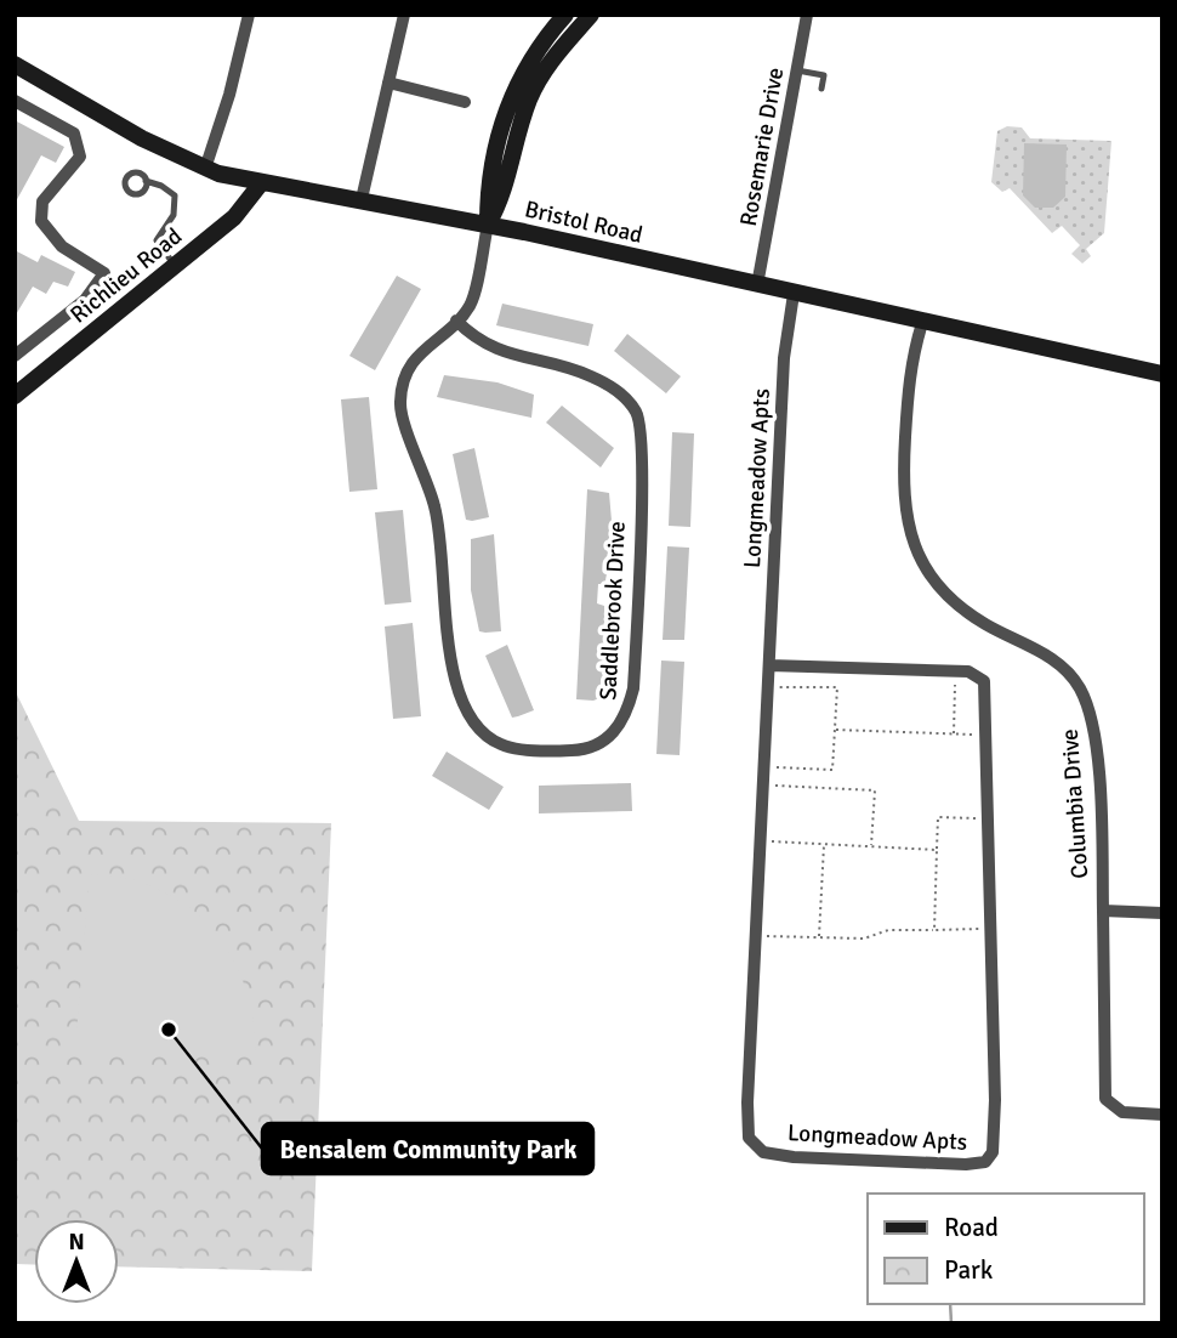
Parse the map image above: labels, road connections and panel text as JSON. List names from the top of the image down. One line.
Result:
{"streets":{"main road":["Bristol Road","Richlieu Road"],"street":["Rosemarie Drive","Longmeadow Apts","Saddlebrook Drive","Columbia Drive"]},"crossings":[["Rosemarie Drive","Bristol Road"],["Bristol Road","Richlieu Road"],["Bristol Road","Longmeadow Apts"],["Bristol Road","Saddlebrook Drive"],["Bristol Road","Columbia Drive"]],"places":["Bensalem Community Park"],"legend":["Road","Park"],"north":"top"}
